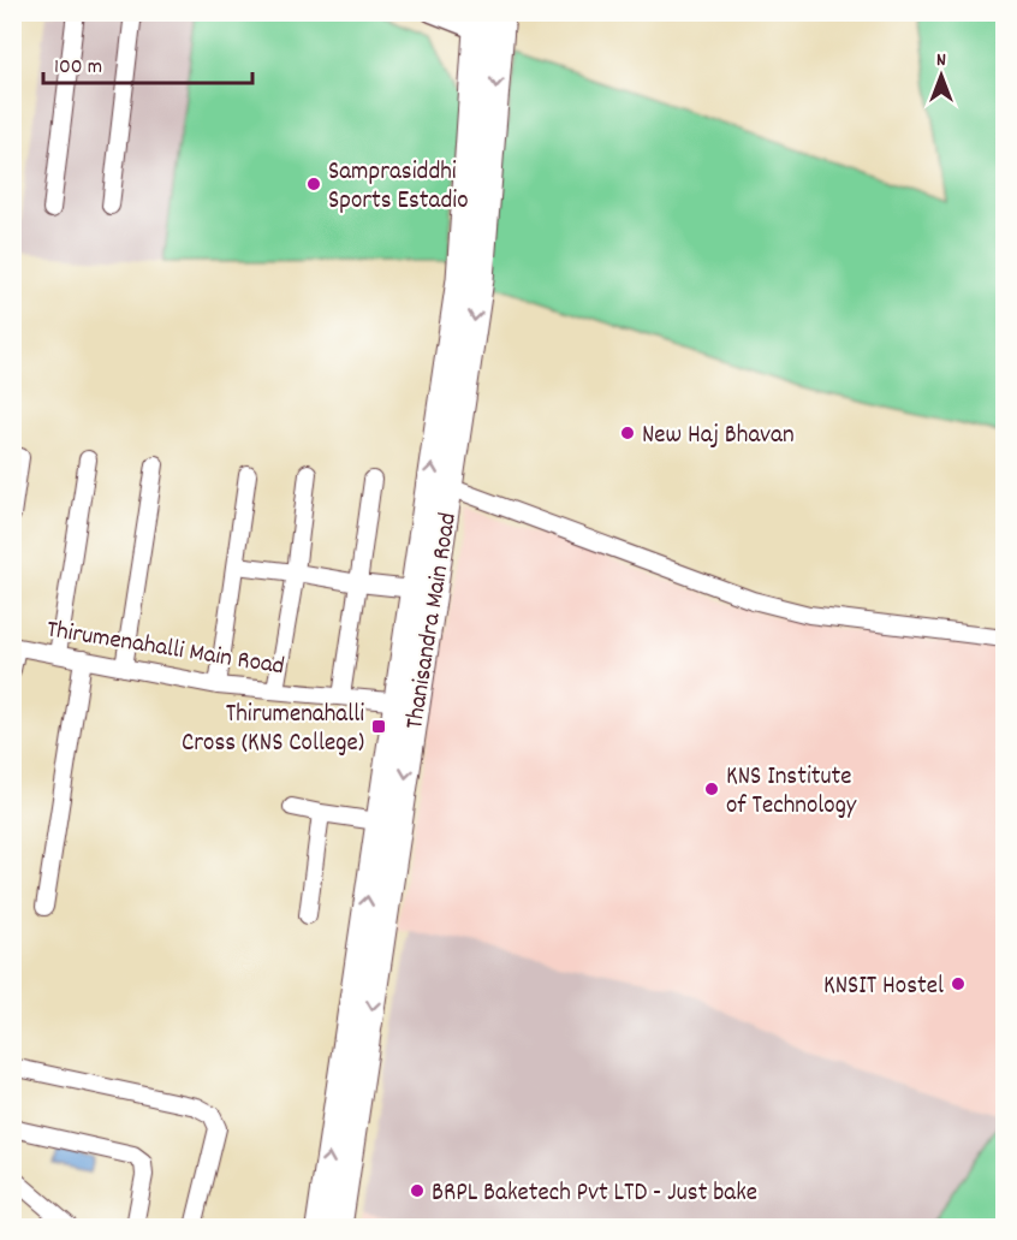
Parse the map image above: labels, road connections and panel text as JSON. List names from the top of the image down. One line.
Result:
{"streets":{"main road":["Thanisandra Main Road"],"street":["Thirumenahalli Main Road"]},"crossings":[["Thanisandra Main Road","Thirumenahalli Main Road"]],"places":{"other":["Samprasiddhi Sports Estadio","New Haj Bhavan","KNS Institute of Technology","KNSIT Hostel","BRPL Baketech Pvt LTD - Just bake"],"transit":["Thirumenahalli Cross (KNS College)"]},"scale_bar":"100 m","north":"top"}
